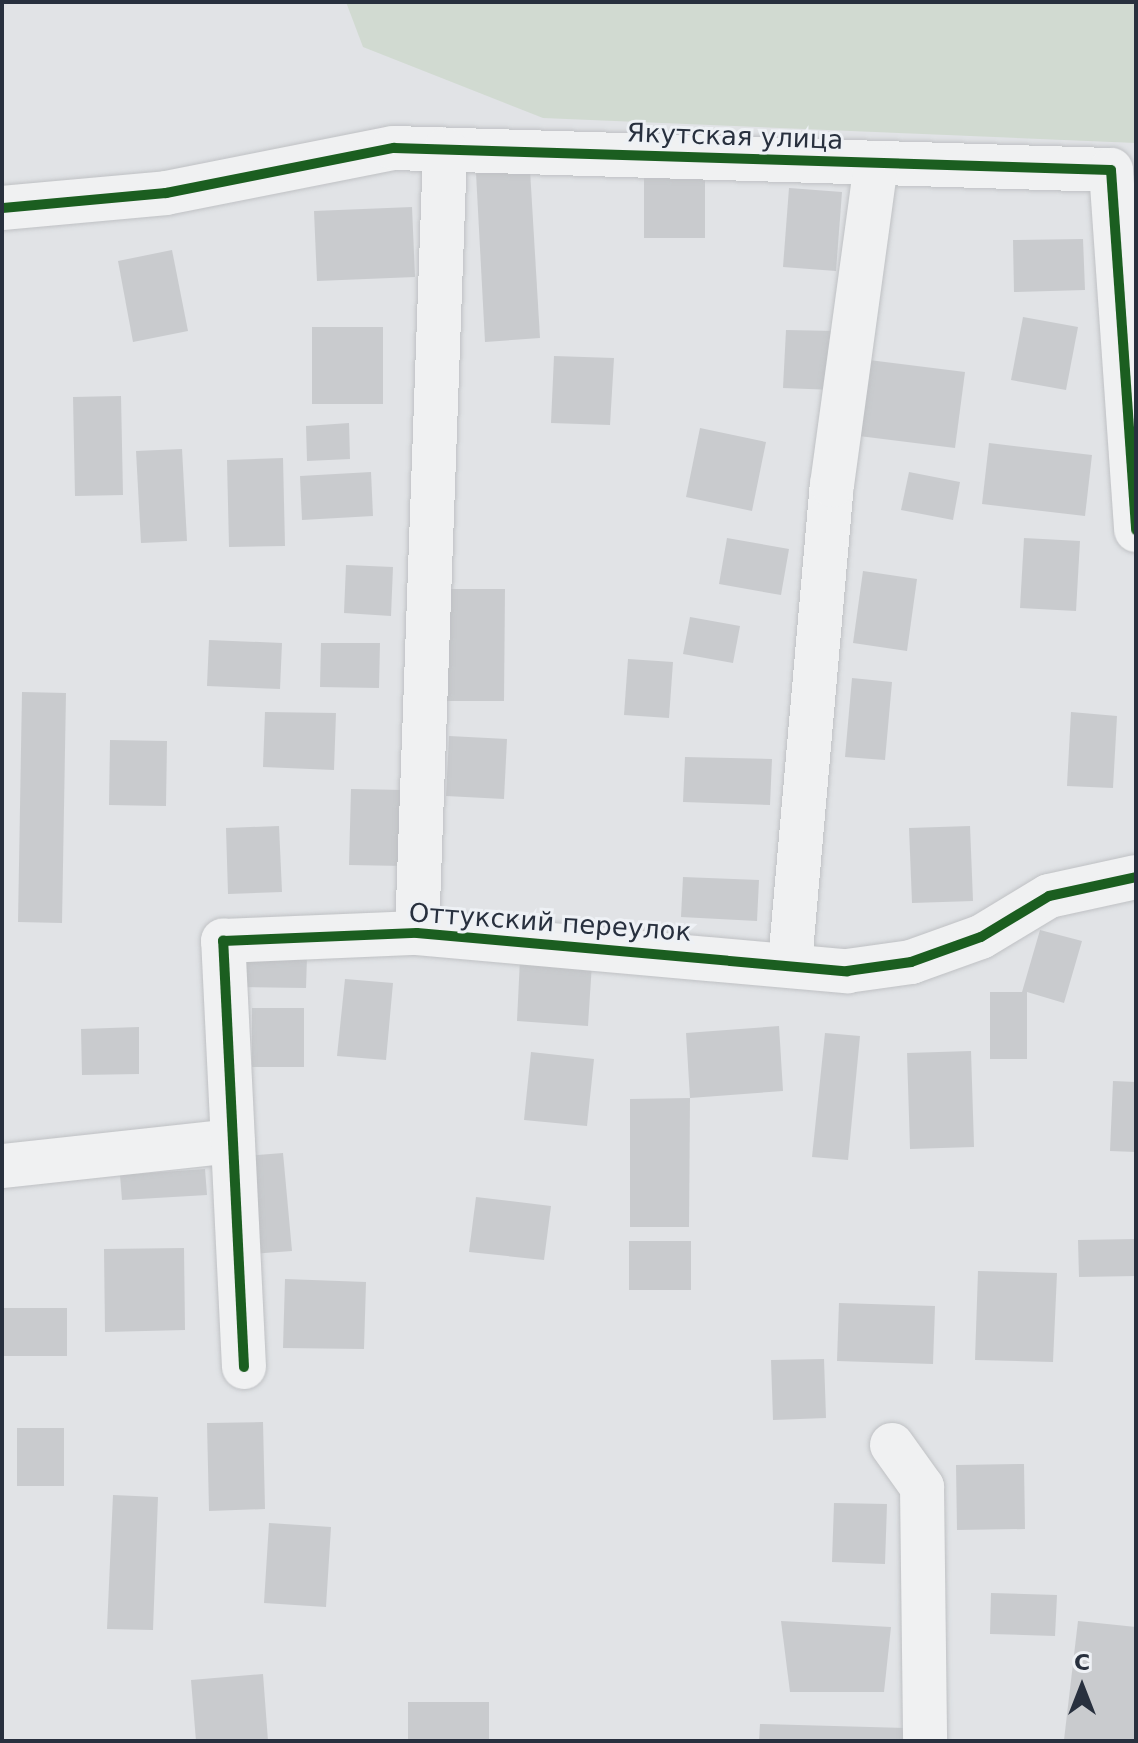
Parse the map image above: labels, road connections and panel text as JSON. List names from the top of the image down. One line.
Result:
{"streets":{"street":["Якутская улица","Оттукский переулок"]},"north":"top"}
